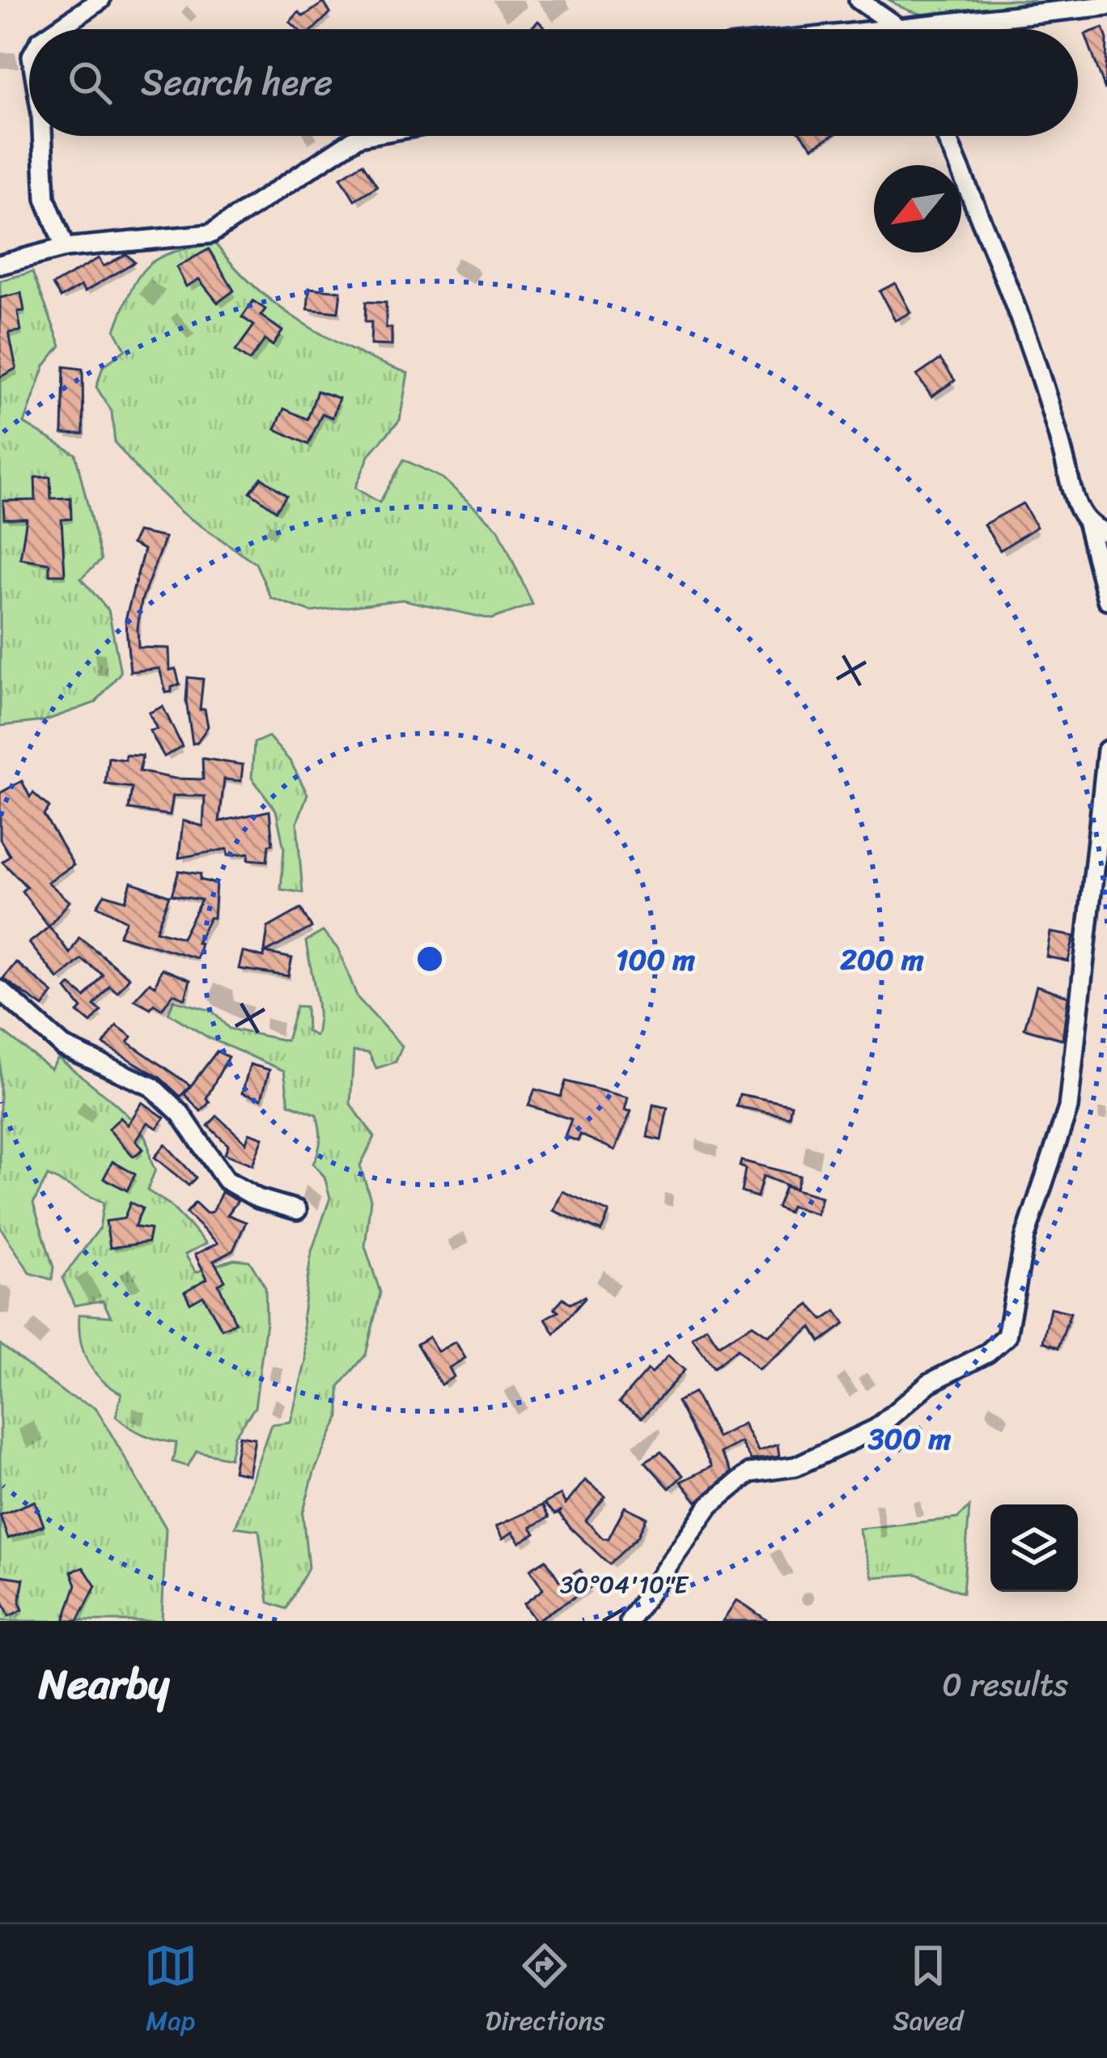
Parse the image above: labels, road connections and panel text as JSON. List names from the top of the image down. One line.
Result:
{"north":"bottom left","page":{"search":"Search here","heading":["Nearby","0 results"],"nav":["Map","Directions","Saved"]},"coordinates":["30°04'10\"E"],"rings":["100 m","200 m","300 m"]}
